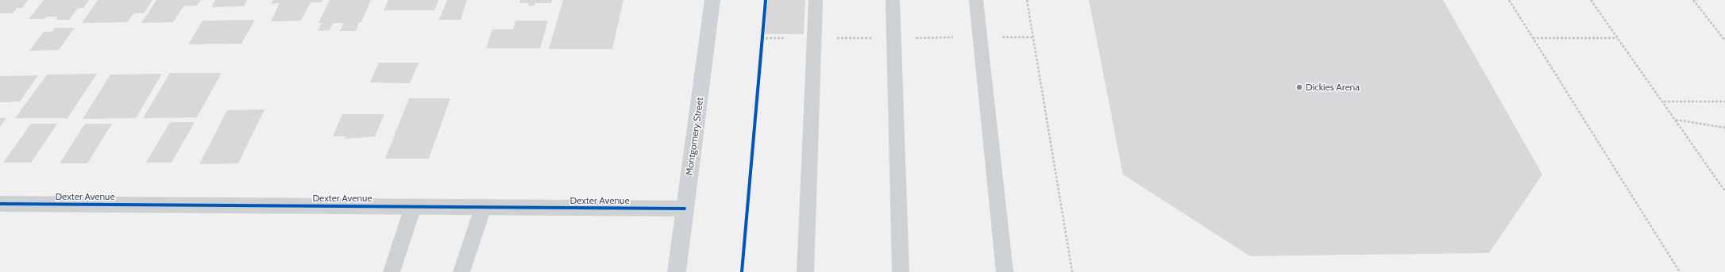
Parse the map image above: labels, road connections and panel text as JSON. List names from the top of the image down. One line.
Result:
{"streets":{"main road":["Montgomery Street"],"street":["Dexter Avenue"]},"crossings":[["Montgomery Street","Dexter Avenue"]],"places":["Dickies Arena"]}
